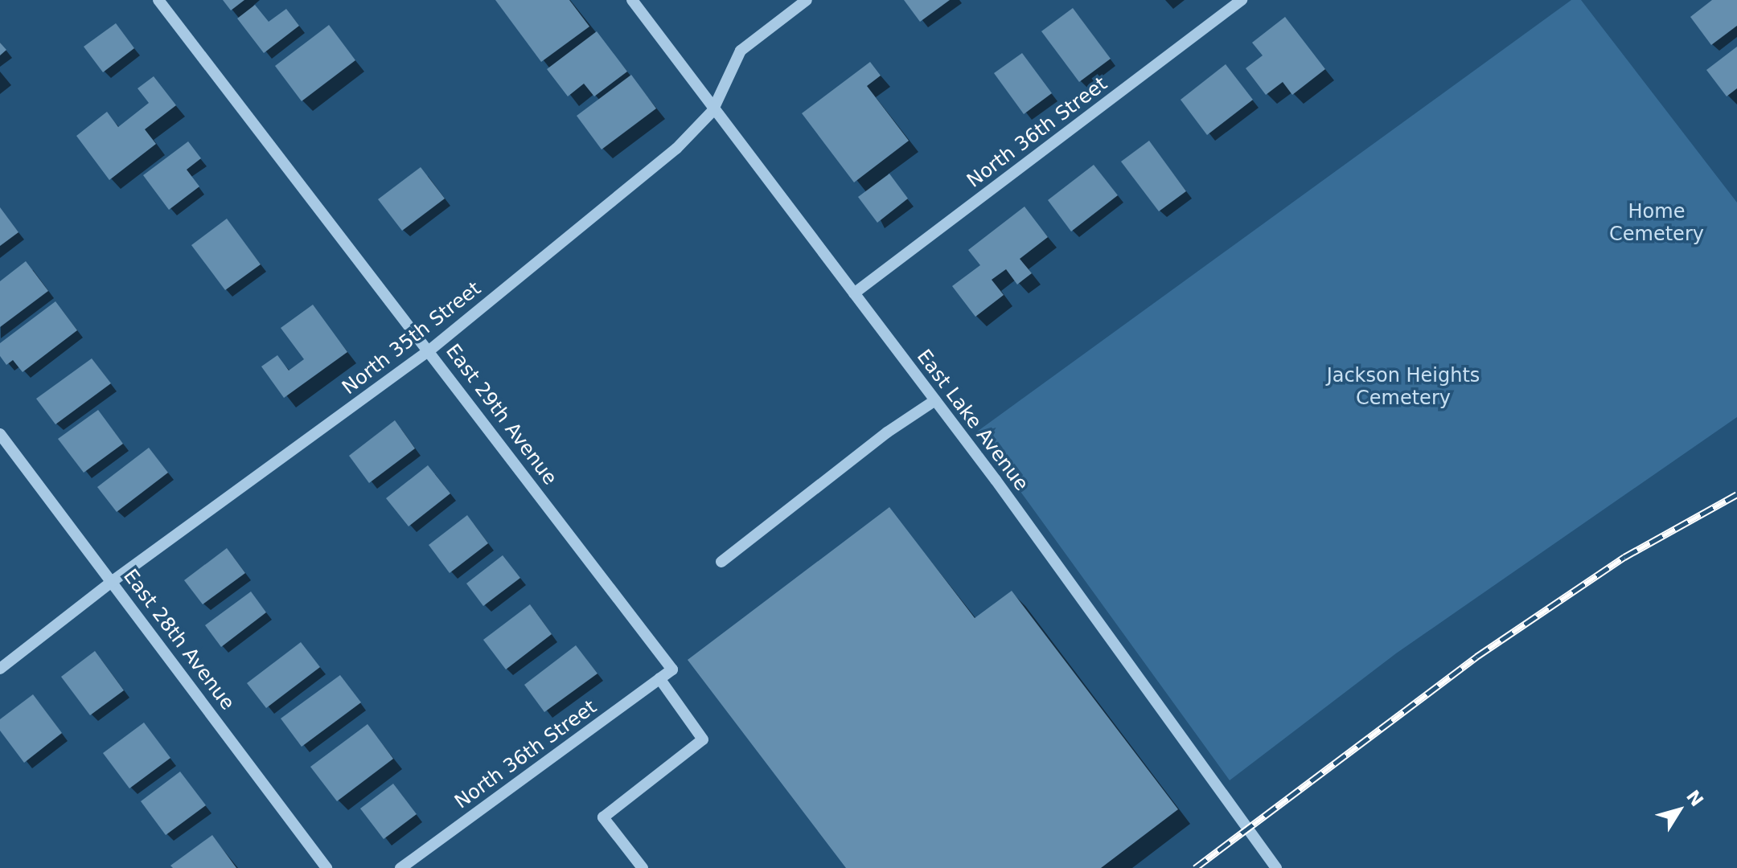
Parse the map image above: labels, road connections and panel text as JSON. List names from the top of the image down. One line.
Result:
{"streets":{"street":["North 36th Street","North 35th Street","East 29th Avenue","East Lake Avenue","East 28th Avenue"]},"crossings":[["North 36th Street","East 29th Avenue"],["North 36th Street","East Lake Avenue"],["North 35th Street","East 29th Avenue"],["North 35th Street","East Lake Avenue"],["North 35th Street","East 28th Avenue"]],"parks":["Home Cemetery","Jackson Heights Cemetery"],"north":"top right"}
